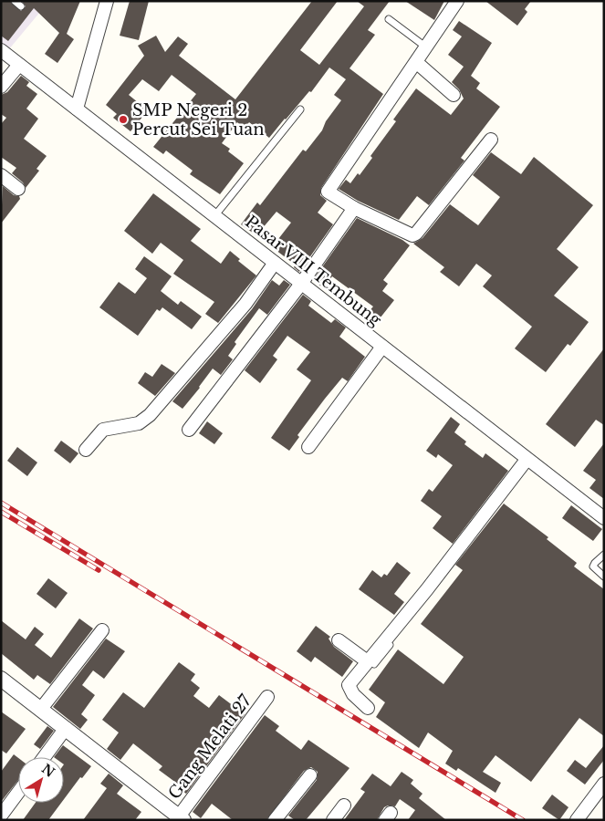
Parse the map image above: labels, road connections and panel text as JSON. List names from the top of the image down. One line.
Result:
{"streets":{"street":["Pasar VIII Tembung","Gang Melati 27"]},"places":["SMP Negeri 2 Percut Sei Tuan"],"north":"top right"}
